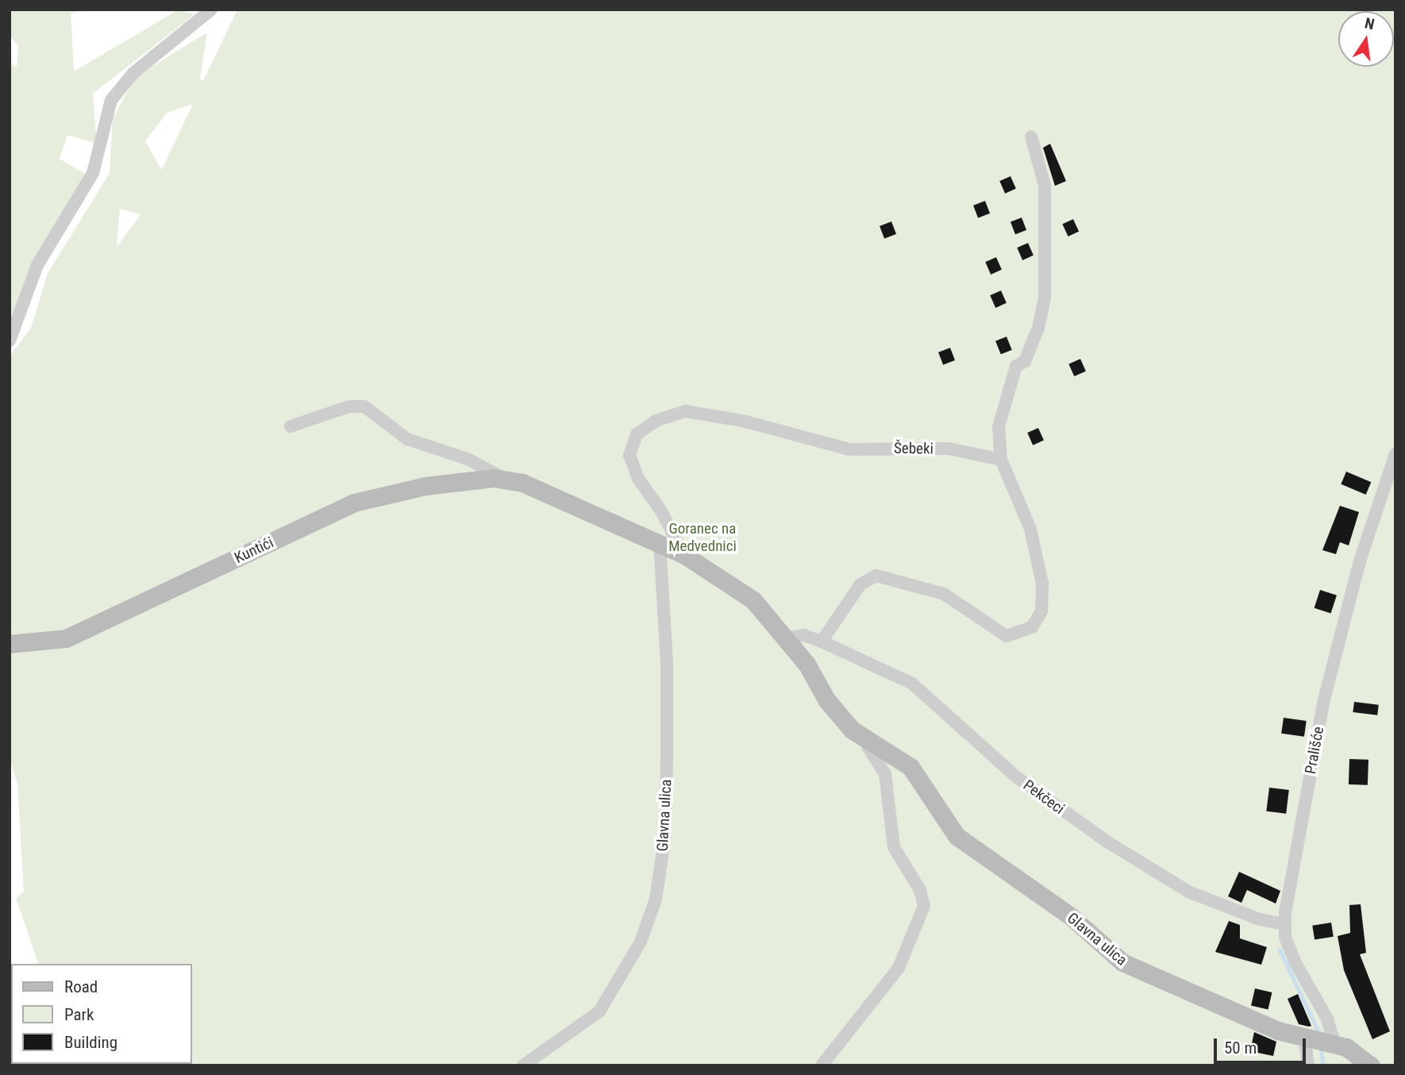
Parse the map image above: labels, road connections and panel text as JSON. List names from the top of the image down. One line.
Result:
{"streets":{"street":["Šebeki","Kuntići","Prališće","Pekčeci","Glavna ulica"]},"crossings":[["Šebeki","Kuntići"],["Šebeki","Glavna ulica"],["Kuntići","Glavna ulica"],["Prališće","Pekčeci"],["Prališće","Glavna ulica"],["Pekčeci","Glavna ulica"]],"parks":["Goranec na Medvednici"],"legend":["Road","Park","Building"],"scale_bar":"50 m","north":"top"}
